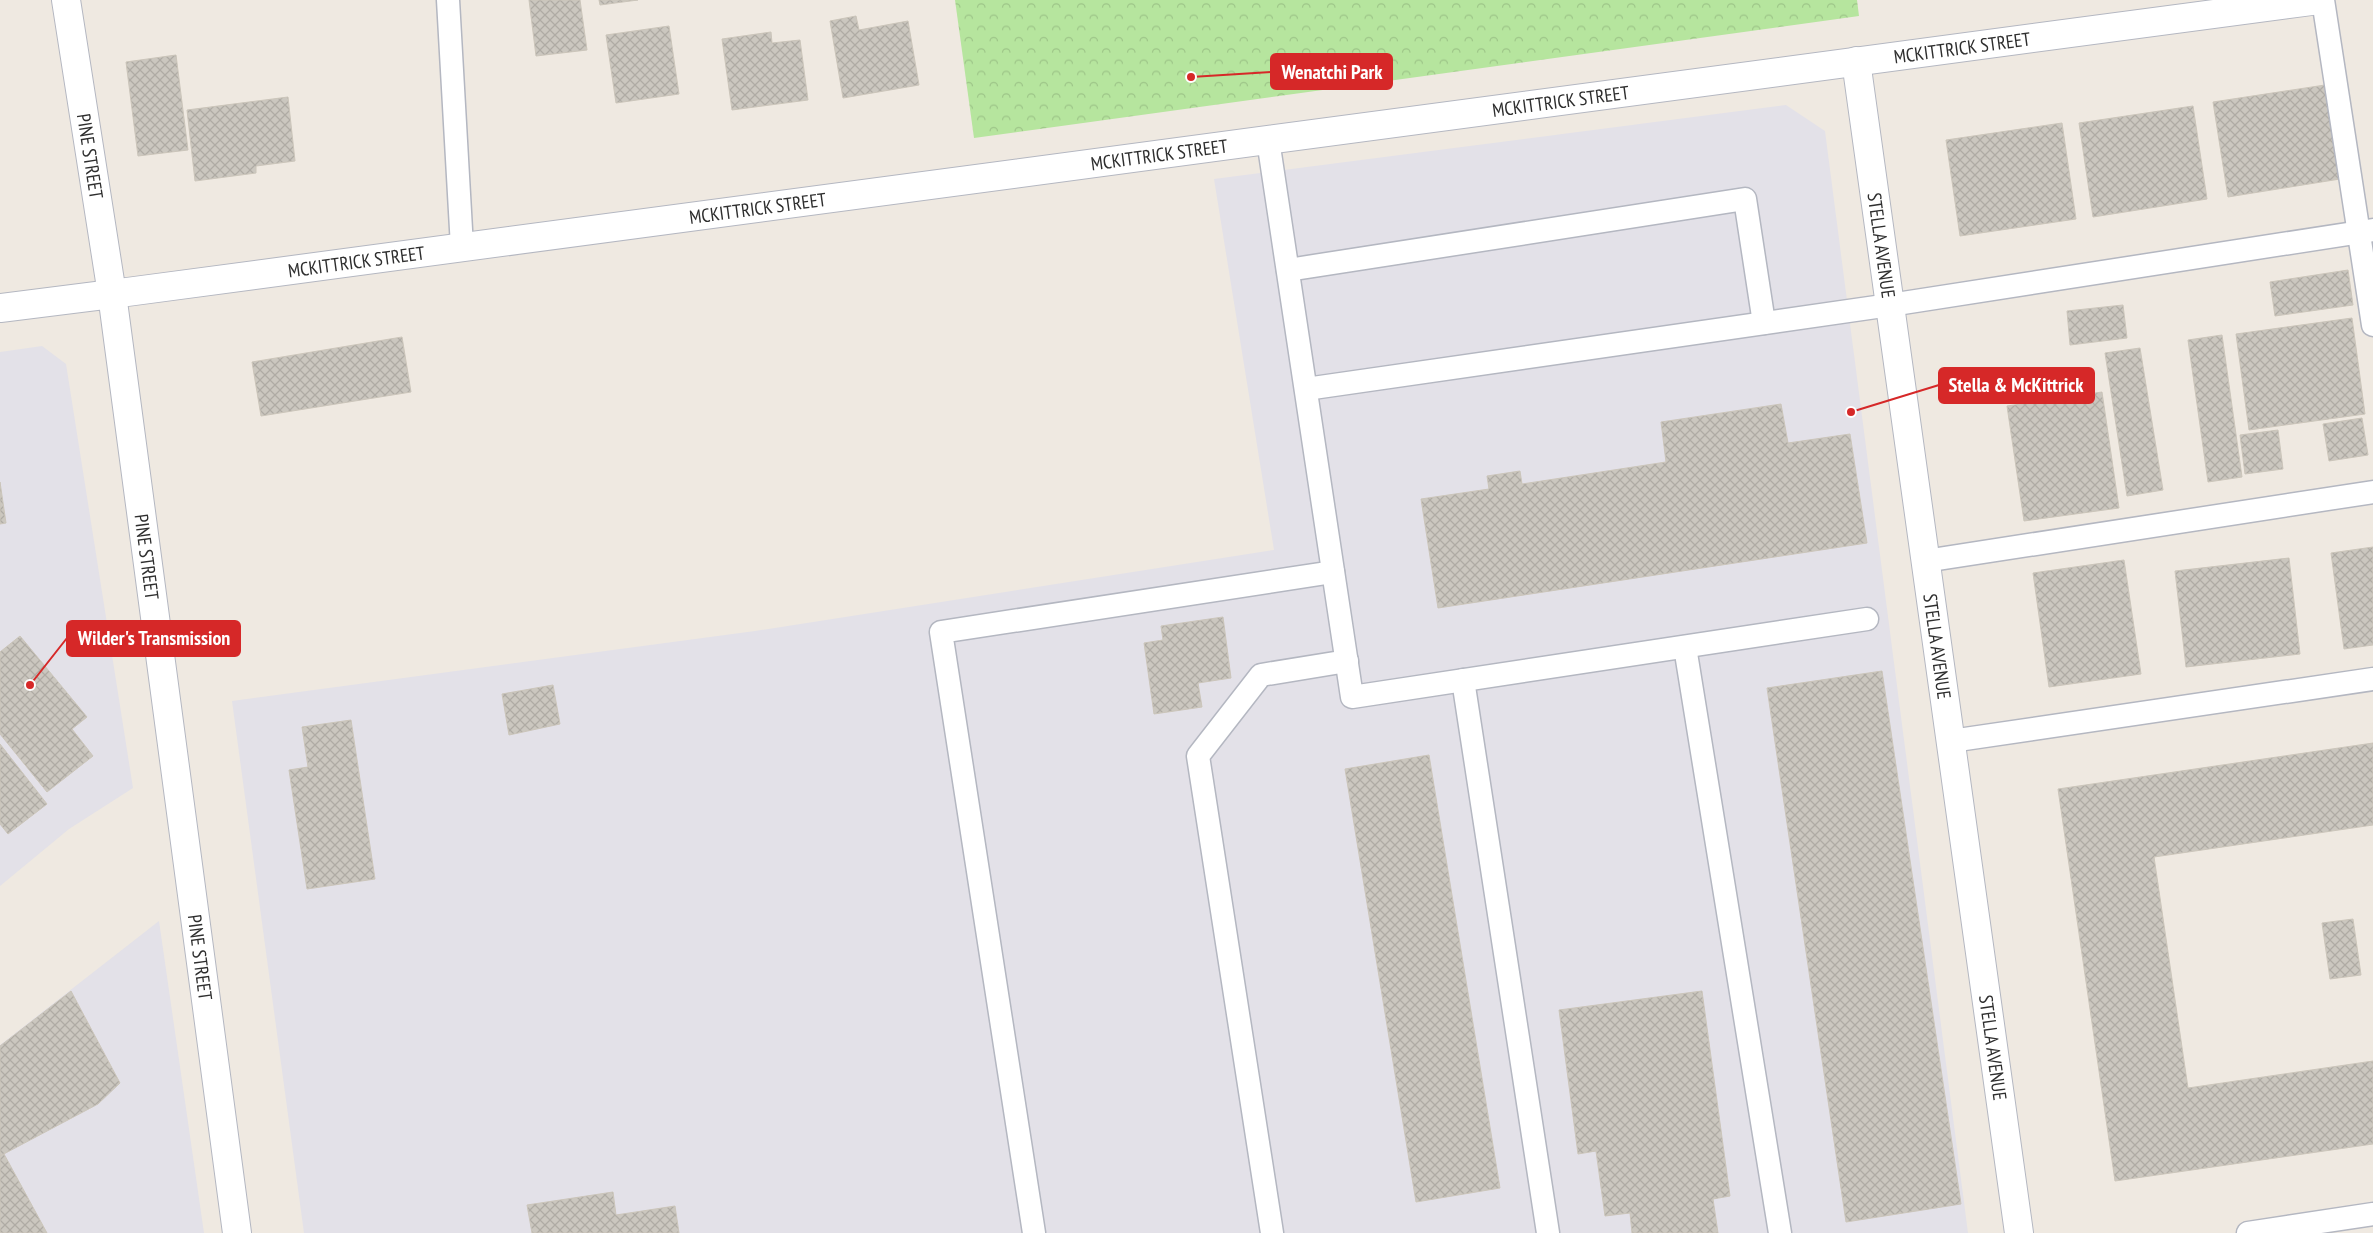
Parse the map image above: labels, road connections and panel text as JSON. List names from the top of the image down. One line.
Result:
{"streets":{"street":["MCKITTRICK STREET","PINE STREET","STELLA AVENUE"]},"crossings":[["MCKITTRICK STREET","PINE STREET"],["MCKITTRICK STREET","STELLA AVENUE"]],"places":["Wenatchi Park","Stella & McKittrick","Wilder's Transmission"]}
